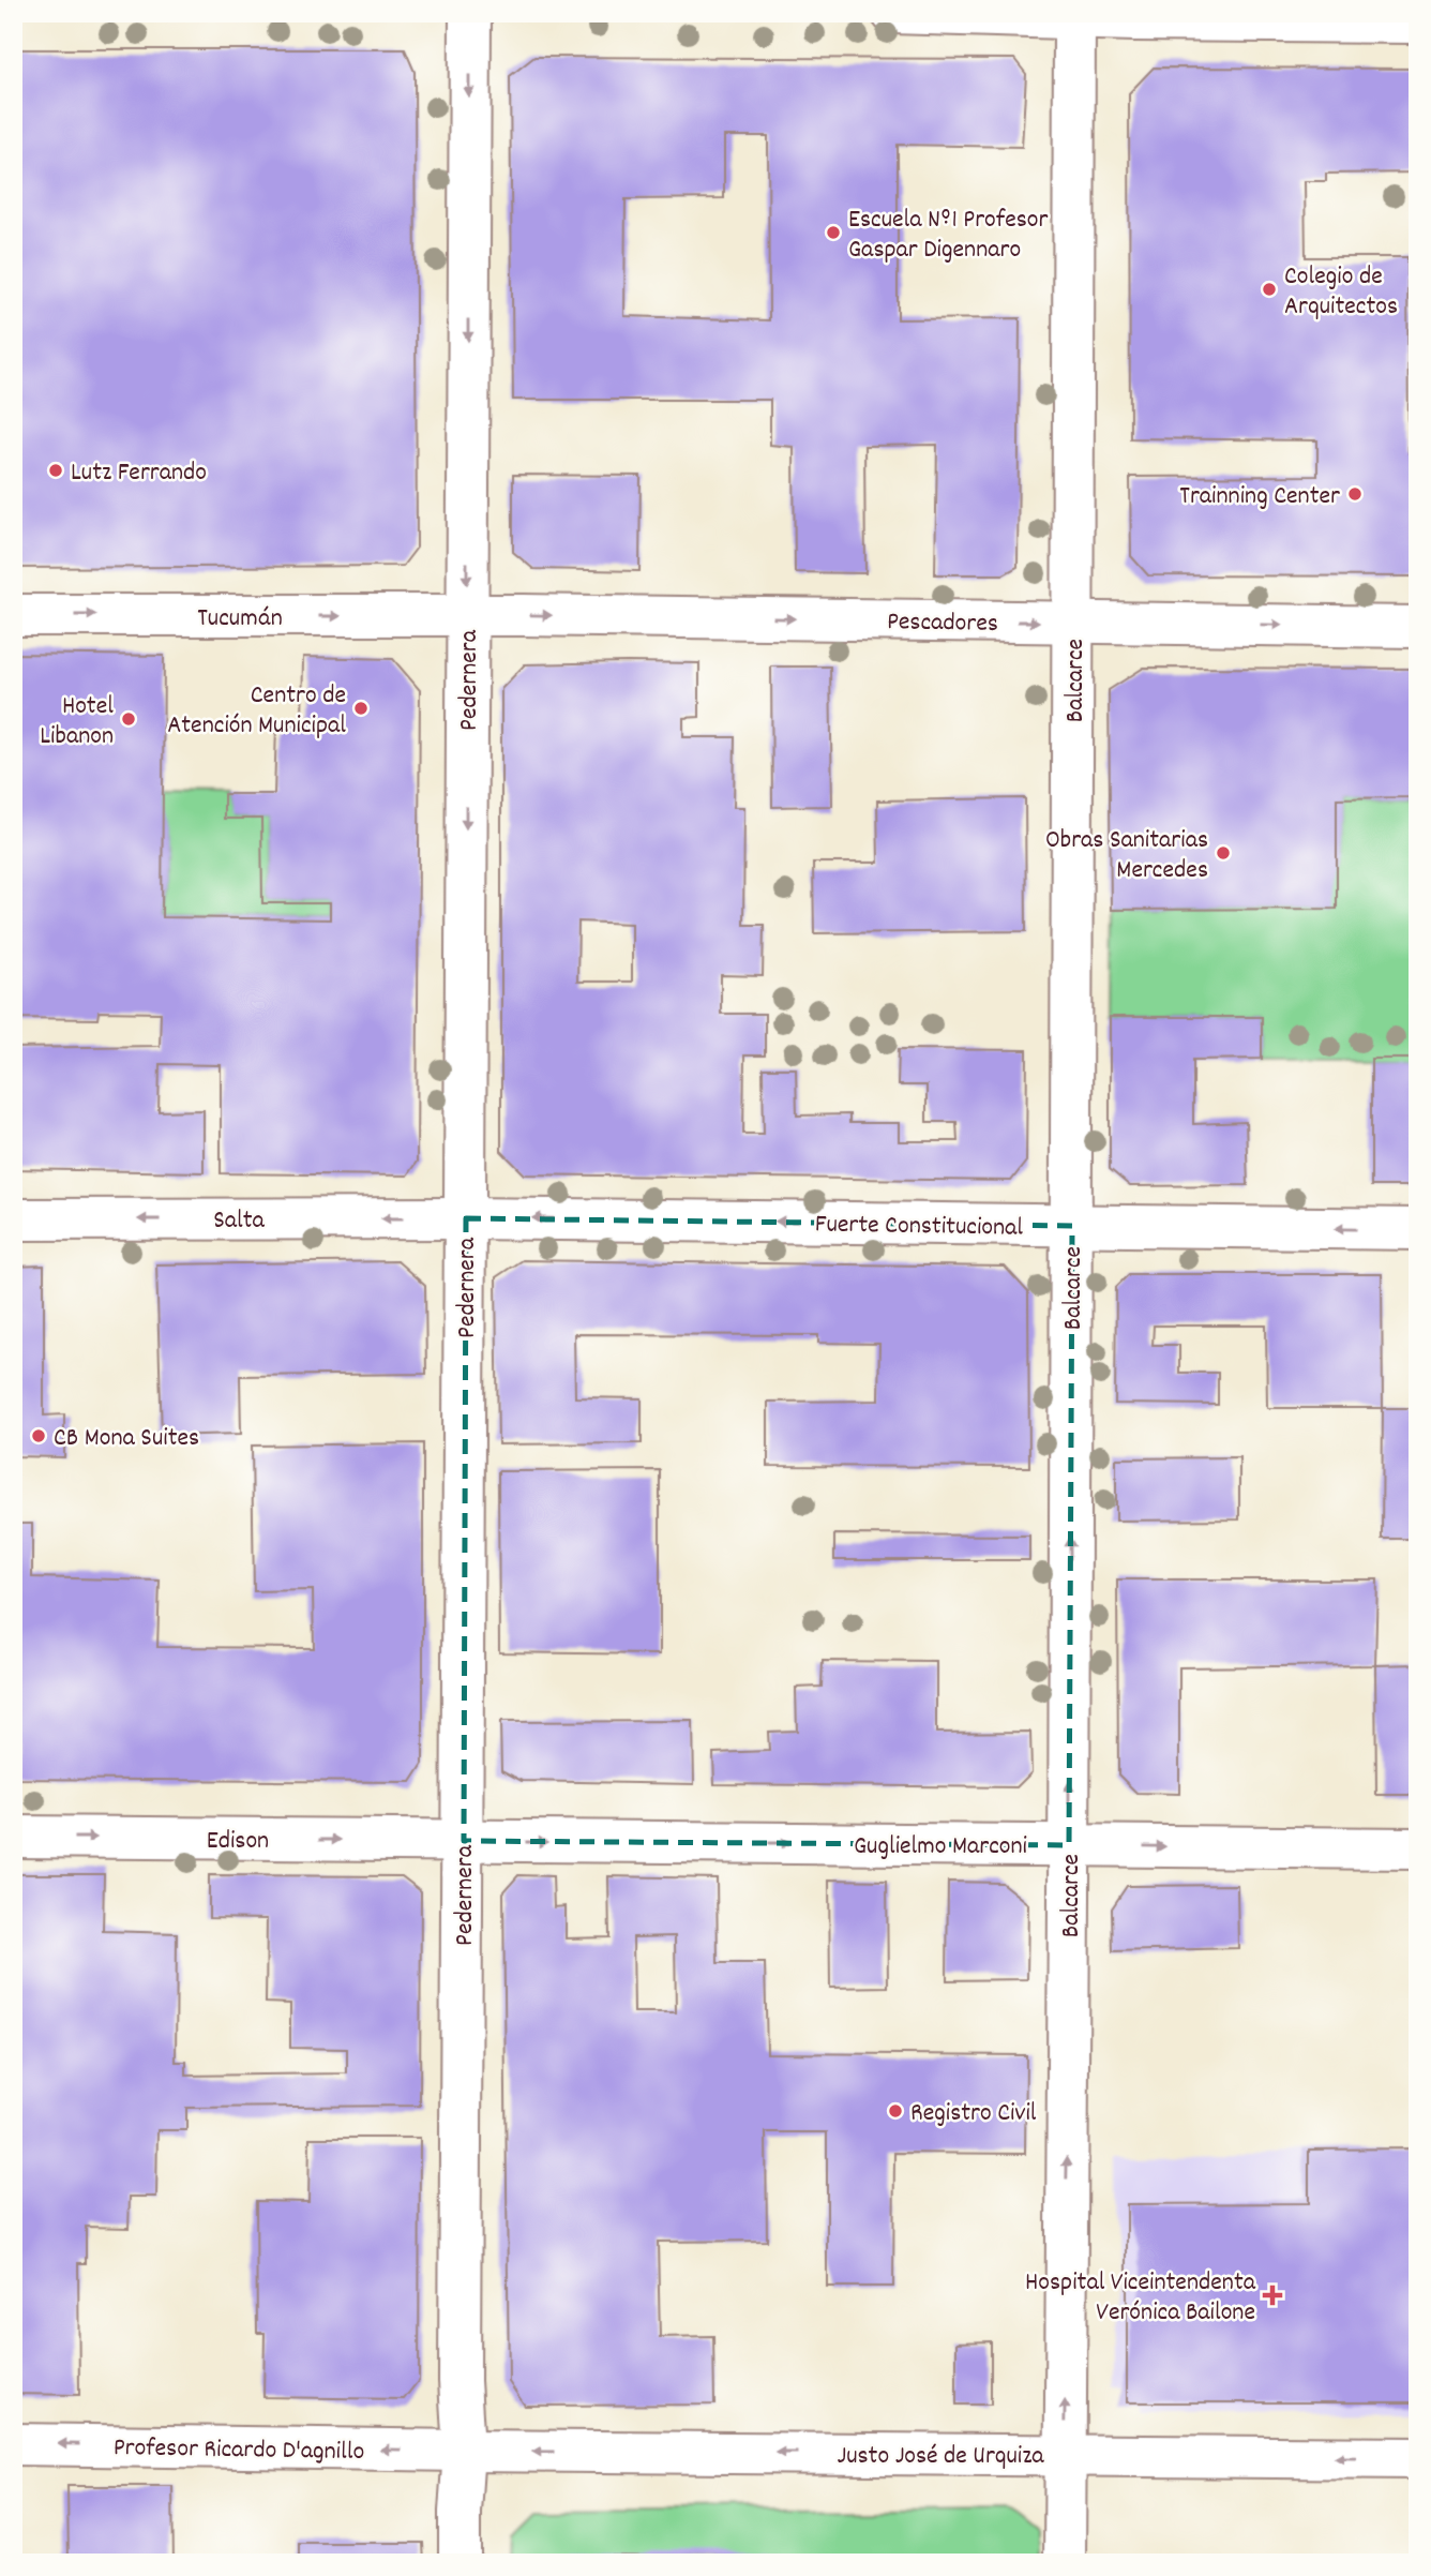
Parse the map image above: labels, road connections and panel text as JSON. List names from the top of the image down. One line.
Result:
{"streets":{"street":["Tucumán","Pescadores","Pedernera","Balcarce","Salta","Fuerte Constitucional","Edison","Guglielmo Marconi","Profesor Ricardo D'agnillo","Justo José de Urquiza"]},"crossings":[["Tucumán","Pescadores"],["Tucumán","Pedernera"],["Pescadores","Pedernera"],["Pescadores","Balcarce"],["Pedernera","Salta"],["Pedernera","Fuerte Constitucional"],["Pedernera","Edison"],["Pedernera","Guglielmo Marconi"],["Pedernera","Profesor Ricardo D'agnillo"],["Pedernera","Justo José de Urquiza"],["Balcarce","Fuerte Constitucional"],["Balcarce","Guglielmo Marconi"],["Balcarce","Justo José de Urquiza"],["Salta","Fuerte Constitucional"],["Edison","Guglielmo Marconi"],["Profesor Ricardo D'agnillo","Justo José de Urquiza"]],"one_way":["Tucumán","Pescadores","Pedernera","Balcarce","Salta","Fuerte Constitucional","Edison","Guglielmo Marconi","Profesor Ricardo D'agnillo","Justo José de Urquiza"],"places":{"other":["Escuela Nº1 Profesor Gaspar Digennaro","Colegio de Arquitectos","Lutz Ferrando","Trainning Center","Centro de Atención Municipal","Hotel Libanon","Obras Sanitarias Mercedes","CB Mona Suites","Registro Civil"],"health":["Hospital Viceintendenta Verónica Bailone"]}}
